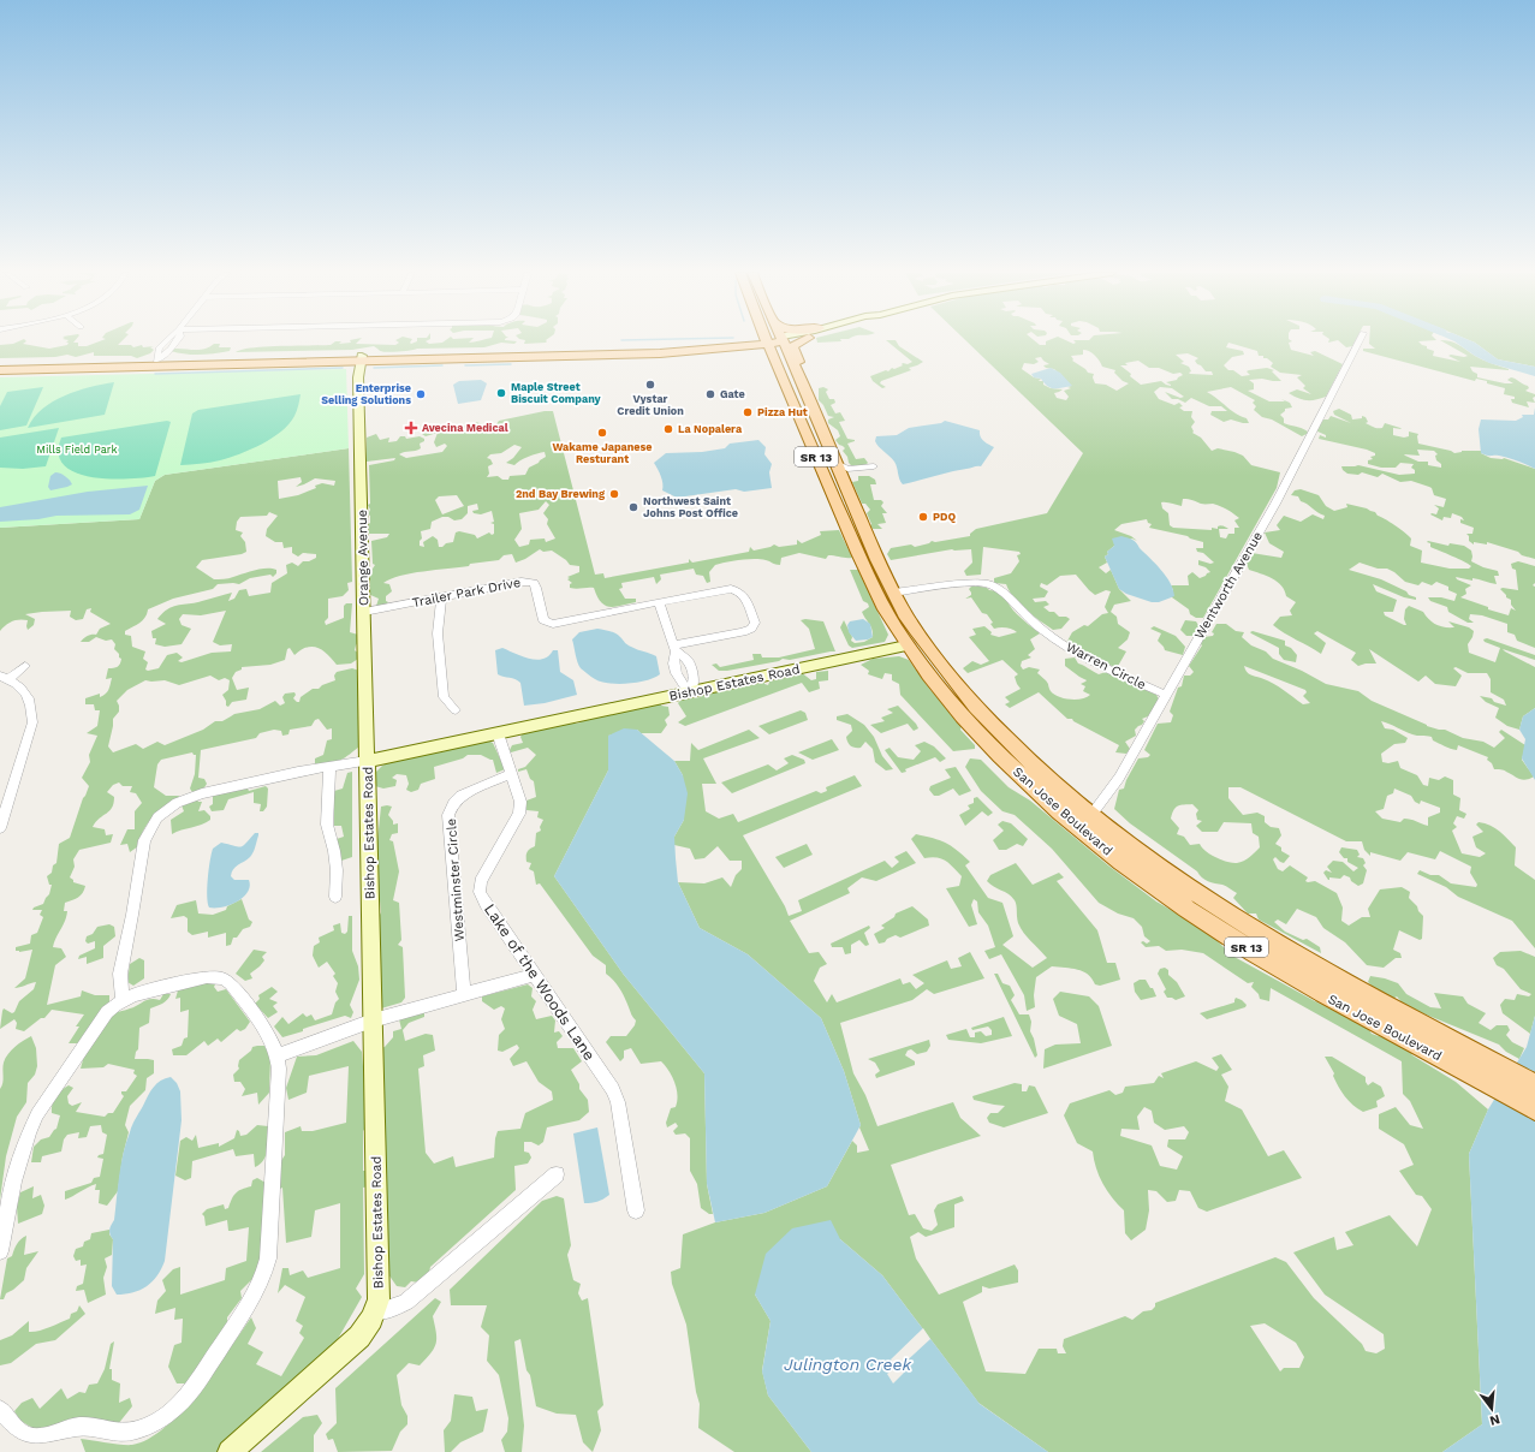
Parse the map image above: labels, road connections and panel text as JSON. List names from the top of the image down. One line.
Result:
{"streets":{"main road":["SR 13","San Jose Boulevard"],"street":["Orange Avenue","Wentworth Avenue","Trailer Park Drive","Warren Circle","Bishop Estates Road","Westminster Circle","Lake of the Woods Lane"]},"crossings":[["Orange Avenue","Trailer Park Drive"],["Orange Avenue","Bishop Estates Road"],["Wentworth Avenue","Warren Circle"],["Wentworth Avenue","San Jose Boulevard"],["Warren Circle","San Jose Boulevard"],["Bishop Estates Road","San Jose Boulevard"],["Bishop Estates Road","Lake of the Woods Lane"],["Westminster Circle","Lake of the Woods Lane"]],"water":["Julington Creek"],"parks":["Mills Field Park"],"places":{"other":["Vystar Credit Union","Maple Street Biscuit Company","Enterprise Selling Solutions","Gate","Pizza Hut","La Nopalera","Wakame Japanese Resturant","2nd Bay Brewing","Northwest Saint Johns Post Office","PDQ"],"health":["Avecina Medical"]},"north":"bottom"}
